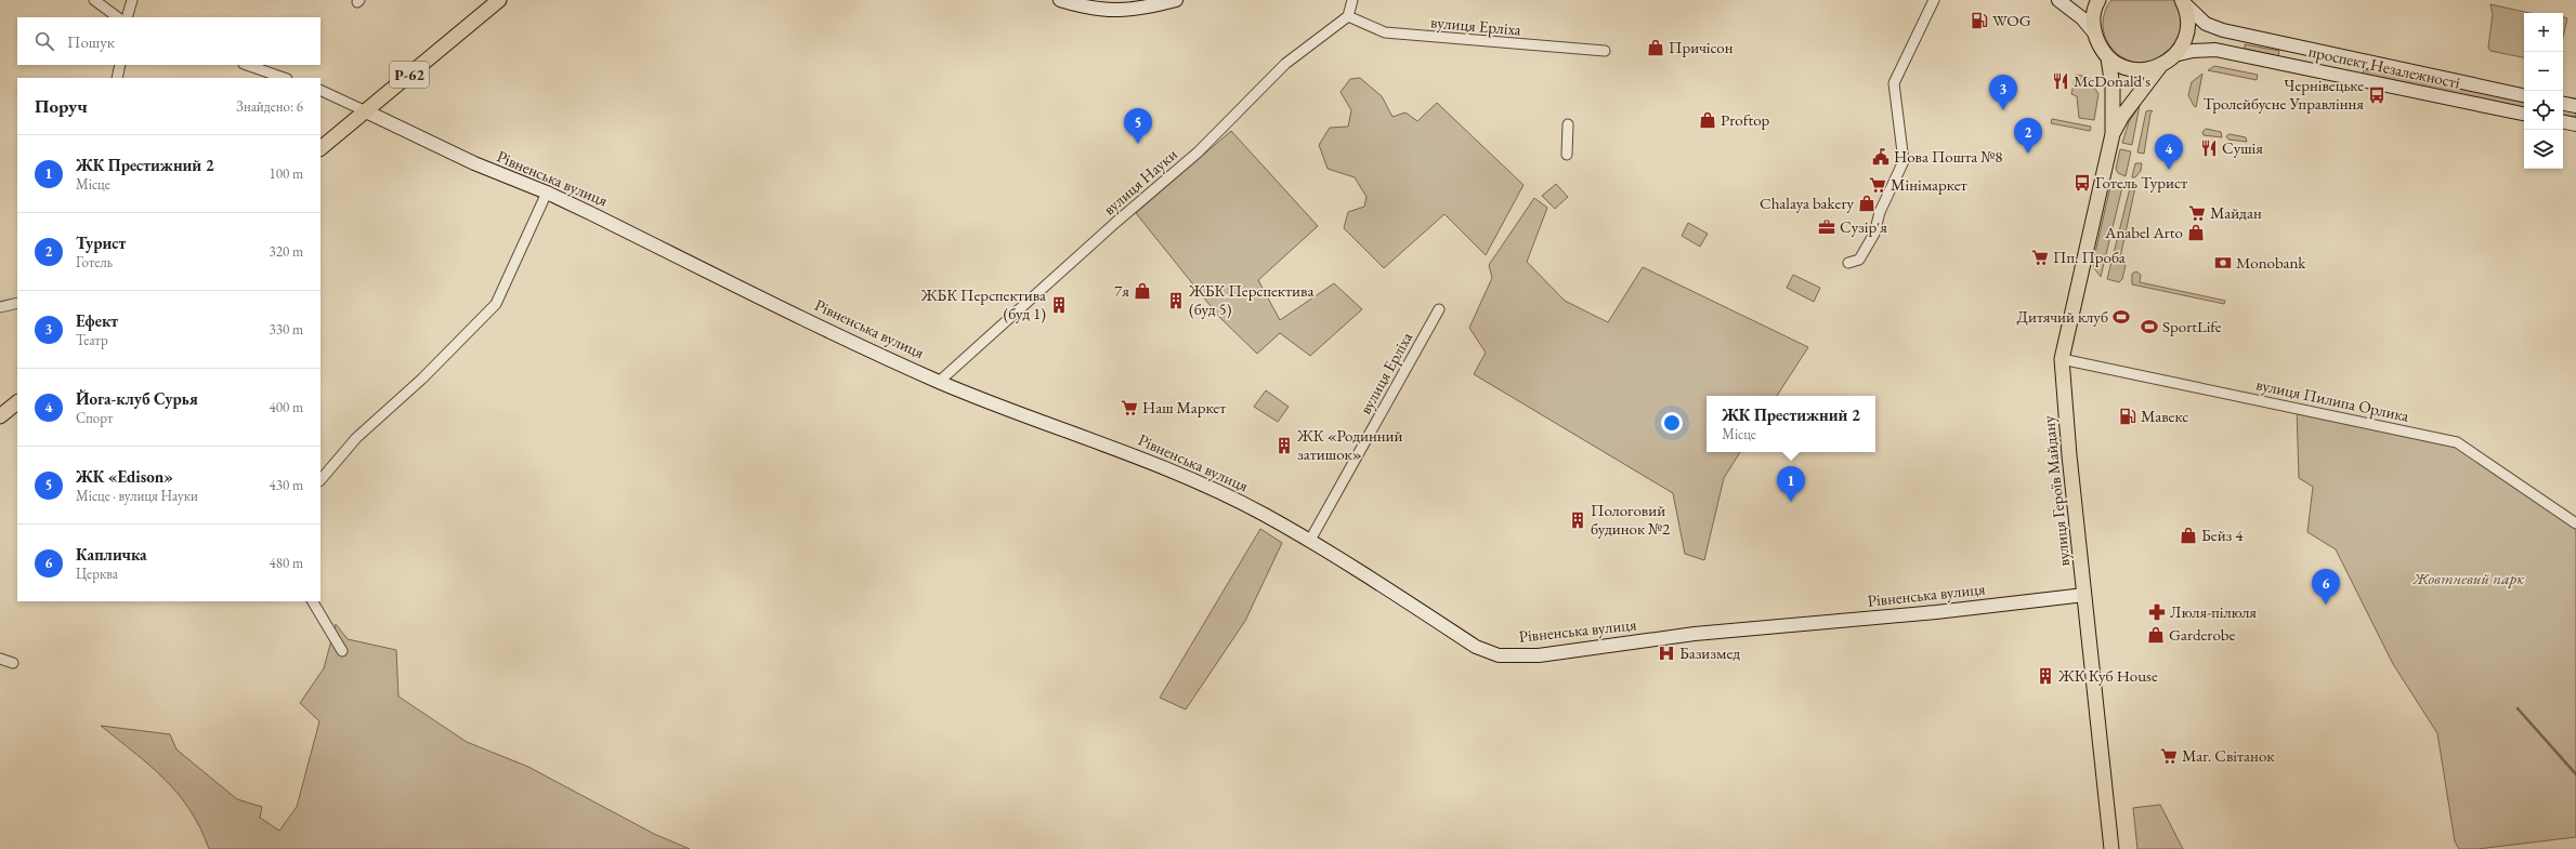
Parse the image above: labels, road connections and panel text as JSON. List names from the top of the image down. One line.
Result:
{"streets":{"main road":["Р-62","вулиця Героїв Майдану"],"street":["вулиця Ерліха","проспект Незалежності","Рівненська вулиця","вулиця Науки","вулиця Пилипа Орлика"]},"crossings":[["вулиця Ерліха","Рівненська вулиця"],["вулиця Ерліха","вулиця Науки"],["Р-62","Рівненська вулиця"],["Рівненська вулиця","вулиця Науки"],["Рівненська вулиця","вулиця Героїв Майдану"],["вулиця Пилипа Орлика","вулиця Героїв Майдану"]],"parks":["Жовтневий парк"],"places":{"fuel station":["WOG","Мавекс"],"shop":["Причісон","Proftop","Chalaya bakery","Anabel Arto","7я","Бейз 4","Garderobe"],"restaurant":["McDonald's","Сушія"],"bus stop":["Чернівецьке Тролейбусне Управління","Готель Турист"],"public building":["Нова Пошта №8"],"supermarket":["Мінімаркет","Майдан","Пп. Проба","Наш Маркет","Маг. Світанок"],"office":["Сузір'я"],"bank":["Monobank"],"building":["ЖБК Перспектива (буд 5)","ЖБК Перспектива (буд 1)","ЖК «Родинний затишок»","Пологовий будинок №2","ЖК Куб House"],"sports":["Дитячий клуб","SportLife"],"pharmacy":["Люля-пілюля"],"hospital":["Базизмед"]},"page":{"map_buttons":["+","−"],"search":"Пошук","pins":["3","5","2","4","1","6"],"heading":["Поруч","Знайдено: 6"],"list":[{"mark":"1","name":"ЖК Престижний 2","note":"Місце","value":"100 m"},{"mark":"2","name":"Турист","note":"Готель","value":"320 m"},{"mark":"3","name":"Ефект","note":"Театр","value":"330 m"},{"mark":"4","name":"Йога-клуб Сурья","note":"Спорт","value":"400 m"},{"mark":"5","name":"ЖК «Edison»","note":"Місце · вулиця Науки","value":"430 m"},{"mark":"6","name":"Капличка","note":"Церква","value":"480 m"}],"popup":["ЖК Престижний 2","Місце"]}}
